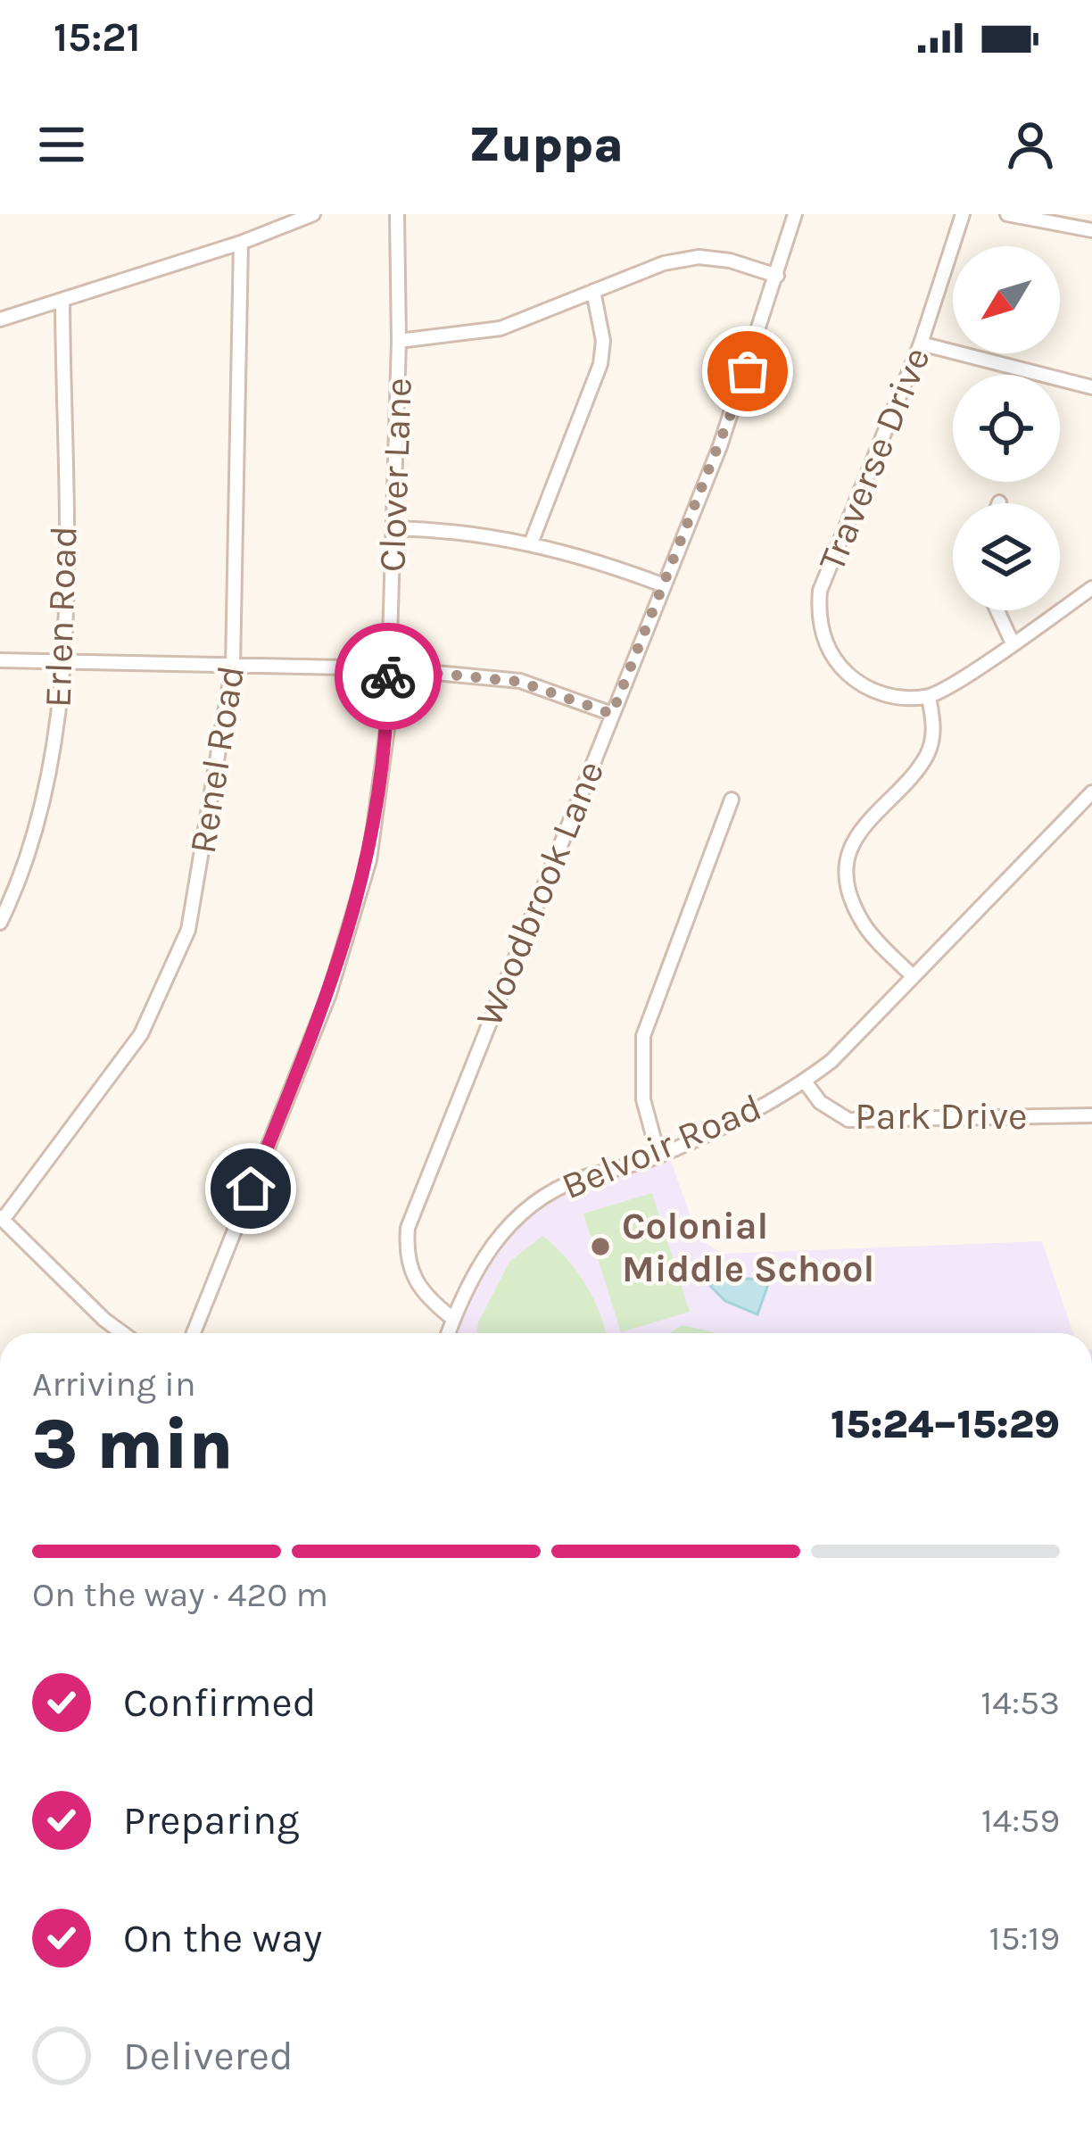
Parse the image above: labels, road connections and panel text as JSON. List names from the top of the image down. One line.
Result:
{"streets":{"street":["Traverse Drive","Clover Lane","Erlen Road","Renel Road","Woodbrook Lane","Park Drive","Belvoir Road"]},"crossings":[["Woodbrook Lane","Belvoir Road"],["Park Drive","Belvoir Road"]],"places":["Colonial Middle School"],"north":"bottom left","page":{"status":"15:21","header":"Zuppa","heading":["3 min","Arriving in","15:24–15:29"],"bar":"On the way · 420 m","list":[["Confirmed","14:53"],["Preparing","14:59"],["On the way","15:19"],"Delivered"]}}
